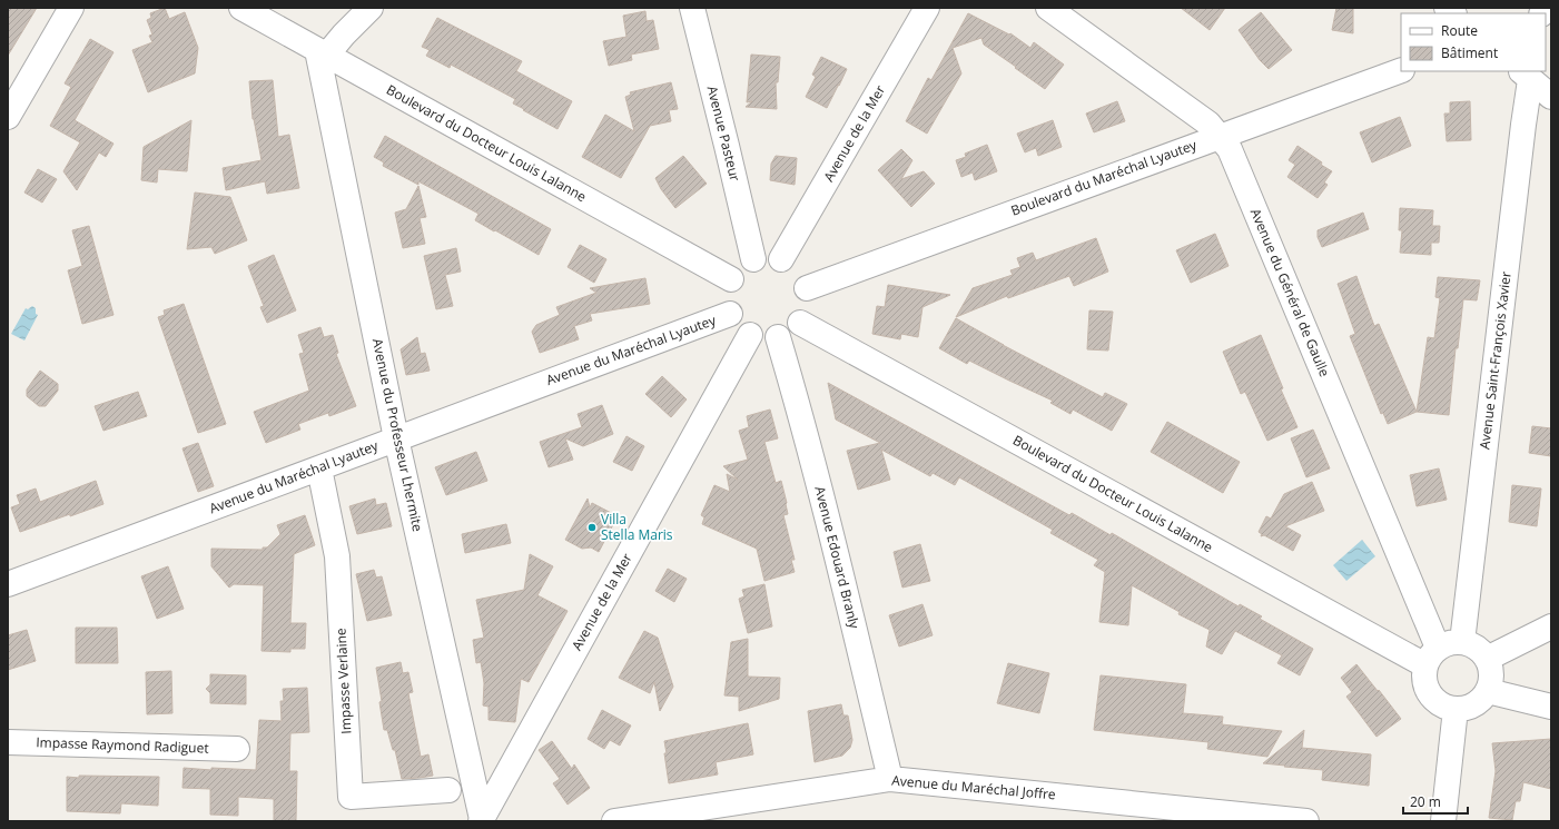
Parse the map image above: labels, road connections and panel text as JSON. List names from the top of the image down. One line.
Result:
{"streets":{"street":["Avenue Pasteur","Avenue de la Mer","Boulevard du Docteur Louis Lalanne","Boulevard du Maréchal Lyautey","Avenue du Général de Gaulle","Avenue du Maréchal Lyautey","Avenue Saint-François Xavier","Avenue du Professeur Lhermite","Avenue Edouard Branly","Impasse Verlaine","Impasse Raymond Radiguet","Avenue du Maréchal Joffre"]},"crossings":[["Avenue Pasteur","Avenue de la Mer"],["Avenue Pasteur","Boulevard du Docteur Louis Lalanne"],["Avenue Pasteur","Boulevard du Maréchal Lyautey"],["Avenue Pasteur","Avenue du Maréchal Lyautey"],["Avenue Pasteur","Avenue Edouard Branly"],["Avenue de la Mer","Boulevard du Docteur Louis Lalanne"],["Avenue de la Mer","Boulevard du Maréchal Lyautey"],["Avenue de la Mer","Avenue du Maréchal Lyautey"],["Avenue de la Mer","Avenue du Professeur Lhermite"],["Avenue de la Mer","Avenue Edouard Branly"],["Boulevard du Docteur Louis Lalanne","Boulevard du Maréchal Lyautey"],["Boulevard du Docteur Louis Lalanne","Avenue du Général de Gaulle"],["Boulevard du Docteur Louis Lalanne","Avenue du Maréchal Lyautey"],["Boulevard du Docteur Louis Lalanne","Avenue Saint-François Xavier"],["Boulevard du Docteur Louis Lalanne","Avenue du Professeur Lhermite"],["Boulevard du Docteur Louis Lalanne","Avenue Edouard Branly"],["Boulevard du Maréchal Lyautey","Avenue du Général de Gaulle"],["Boulevard du Maréchal Lyautey","Avenue du Maréchal Lyautey"],["Boulevard du Maréchal Lyautey","Avenue Edouard Branly"],["Avenue du Général de Gaulle","Avenue Saint-François Xavier"],["Avenue du Maréchal Lyautey","Avenue du Professeur Lhermite"],["Avenue du Maréchal Lyautey","Avenue Edouard Branly"],["Avenue du Maréchal Lyautey","Impasse Verlaine"],["Avenue Edouard Branly","Avenue du Maréchal Joffre"]],"places":["Villa Stella Maris"],"legend":["Route","Bâtiment"],"scale_bar":"20 m"}
